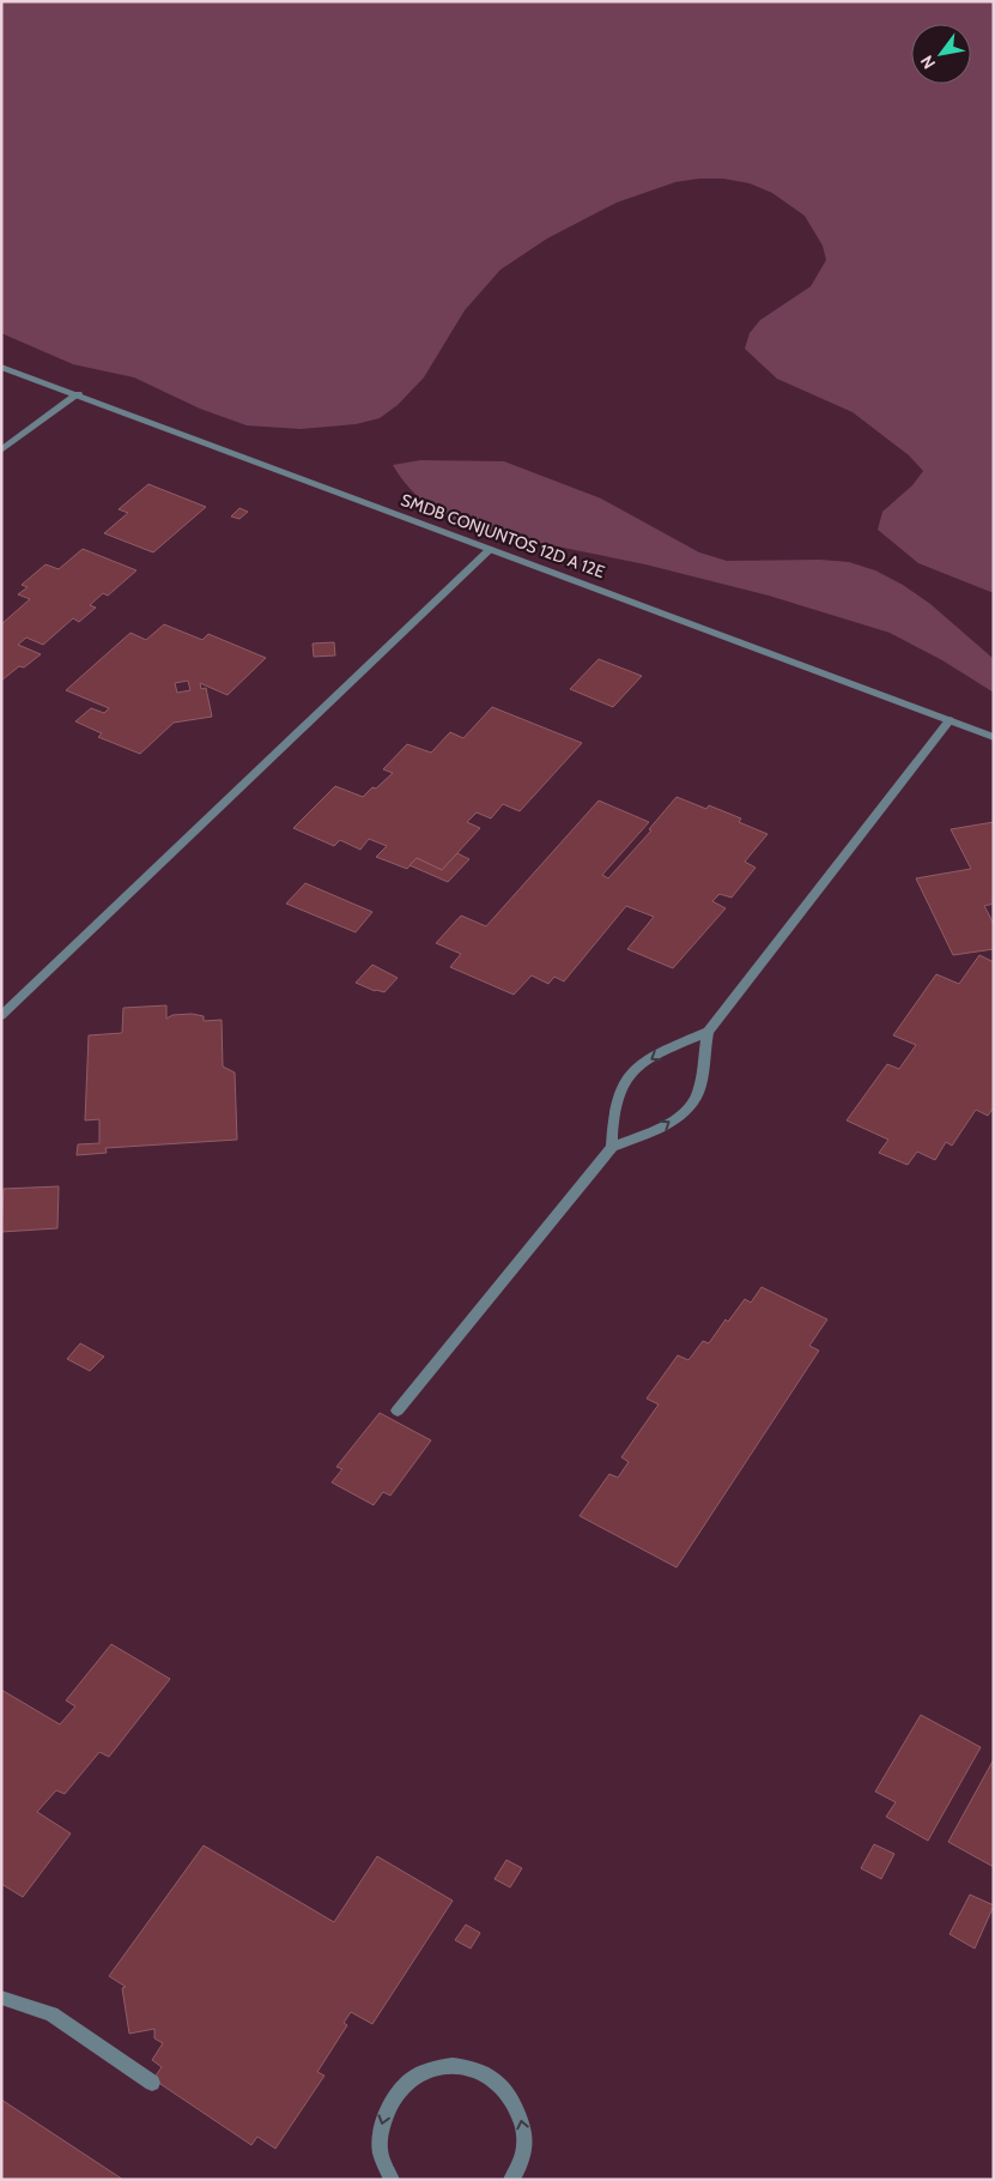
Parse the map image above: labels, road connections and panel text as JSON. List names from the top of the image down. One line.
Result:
{"streets":{"street":["SMDB CONJUNTOS 12D A 12E"]},"north":"bottom left"}
